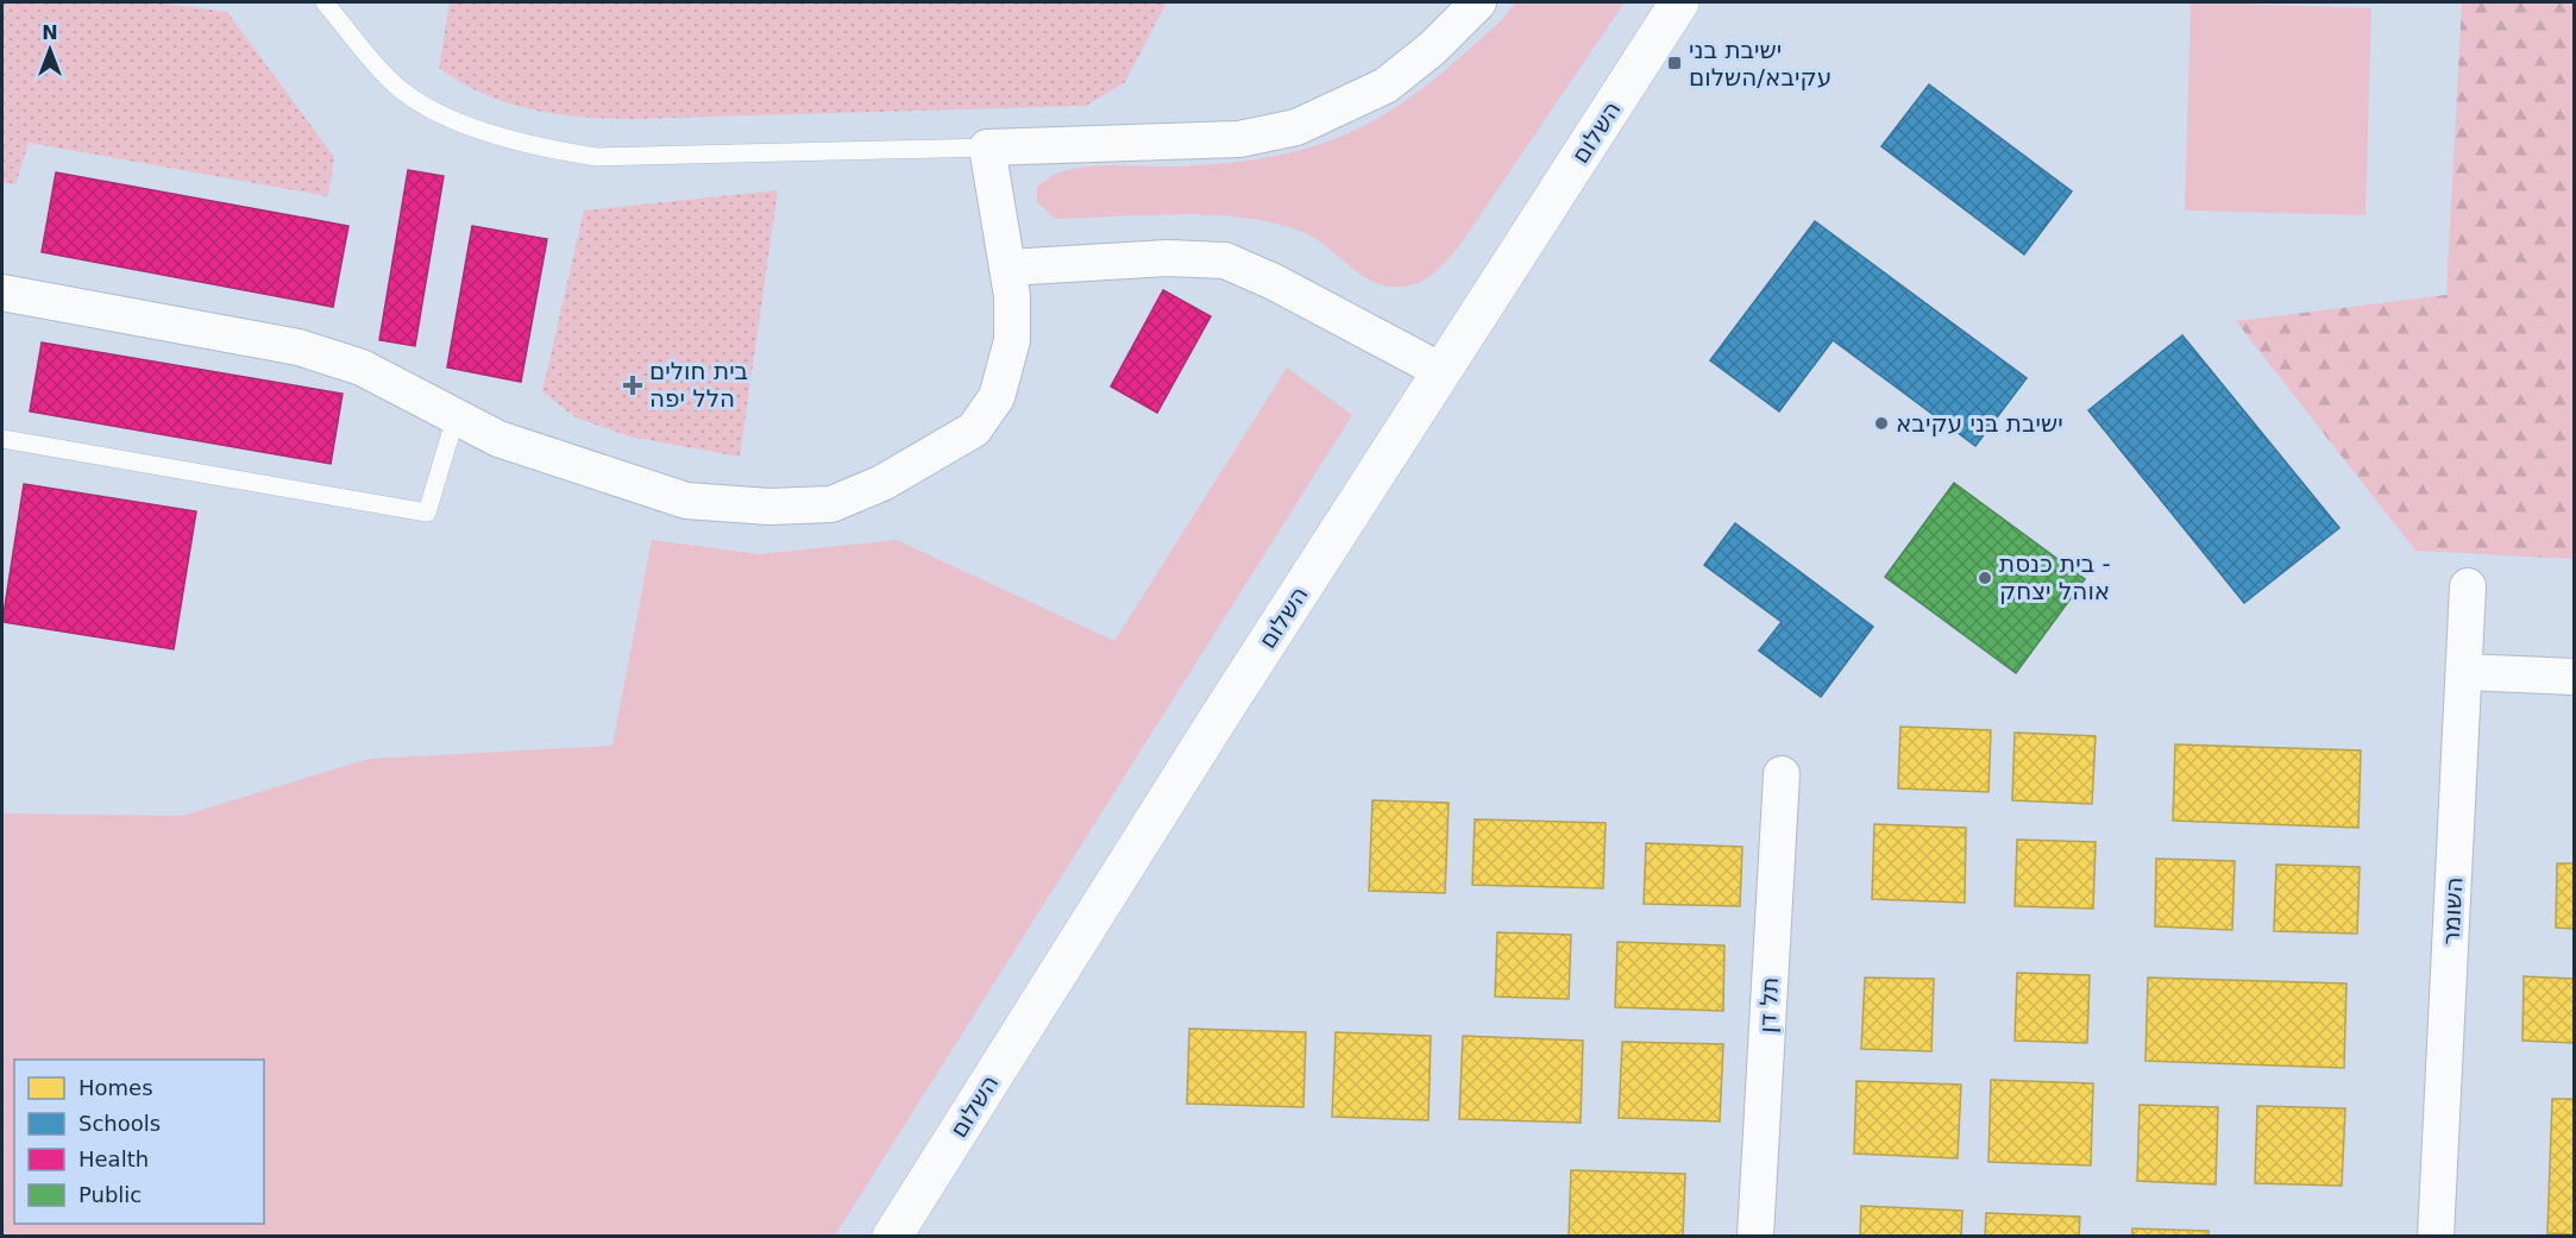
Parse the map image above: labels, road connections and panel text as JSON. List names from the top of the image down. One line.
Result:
{"streets":{"street":["השלום","השומר","תל דן"]},"places":{"transit":["ישיבת בני עקיבא/השלום"],"health":["בית חולים הלל יפה"],"other":["ישיבת בני עקיבא","בית כנסת - אוהל יצחק"]},"legend":["Homes","Schools","Health","Public"],"north":"top"}
